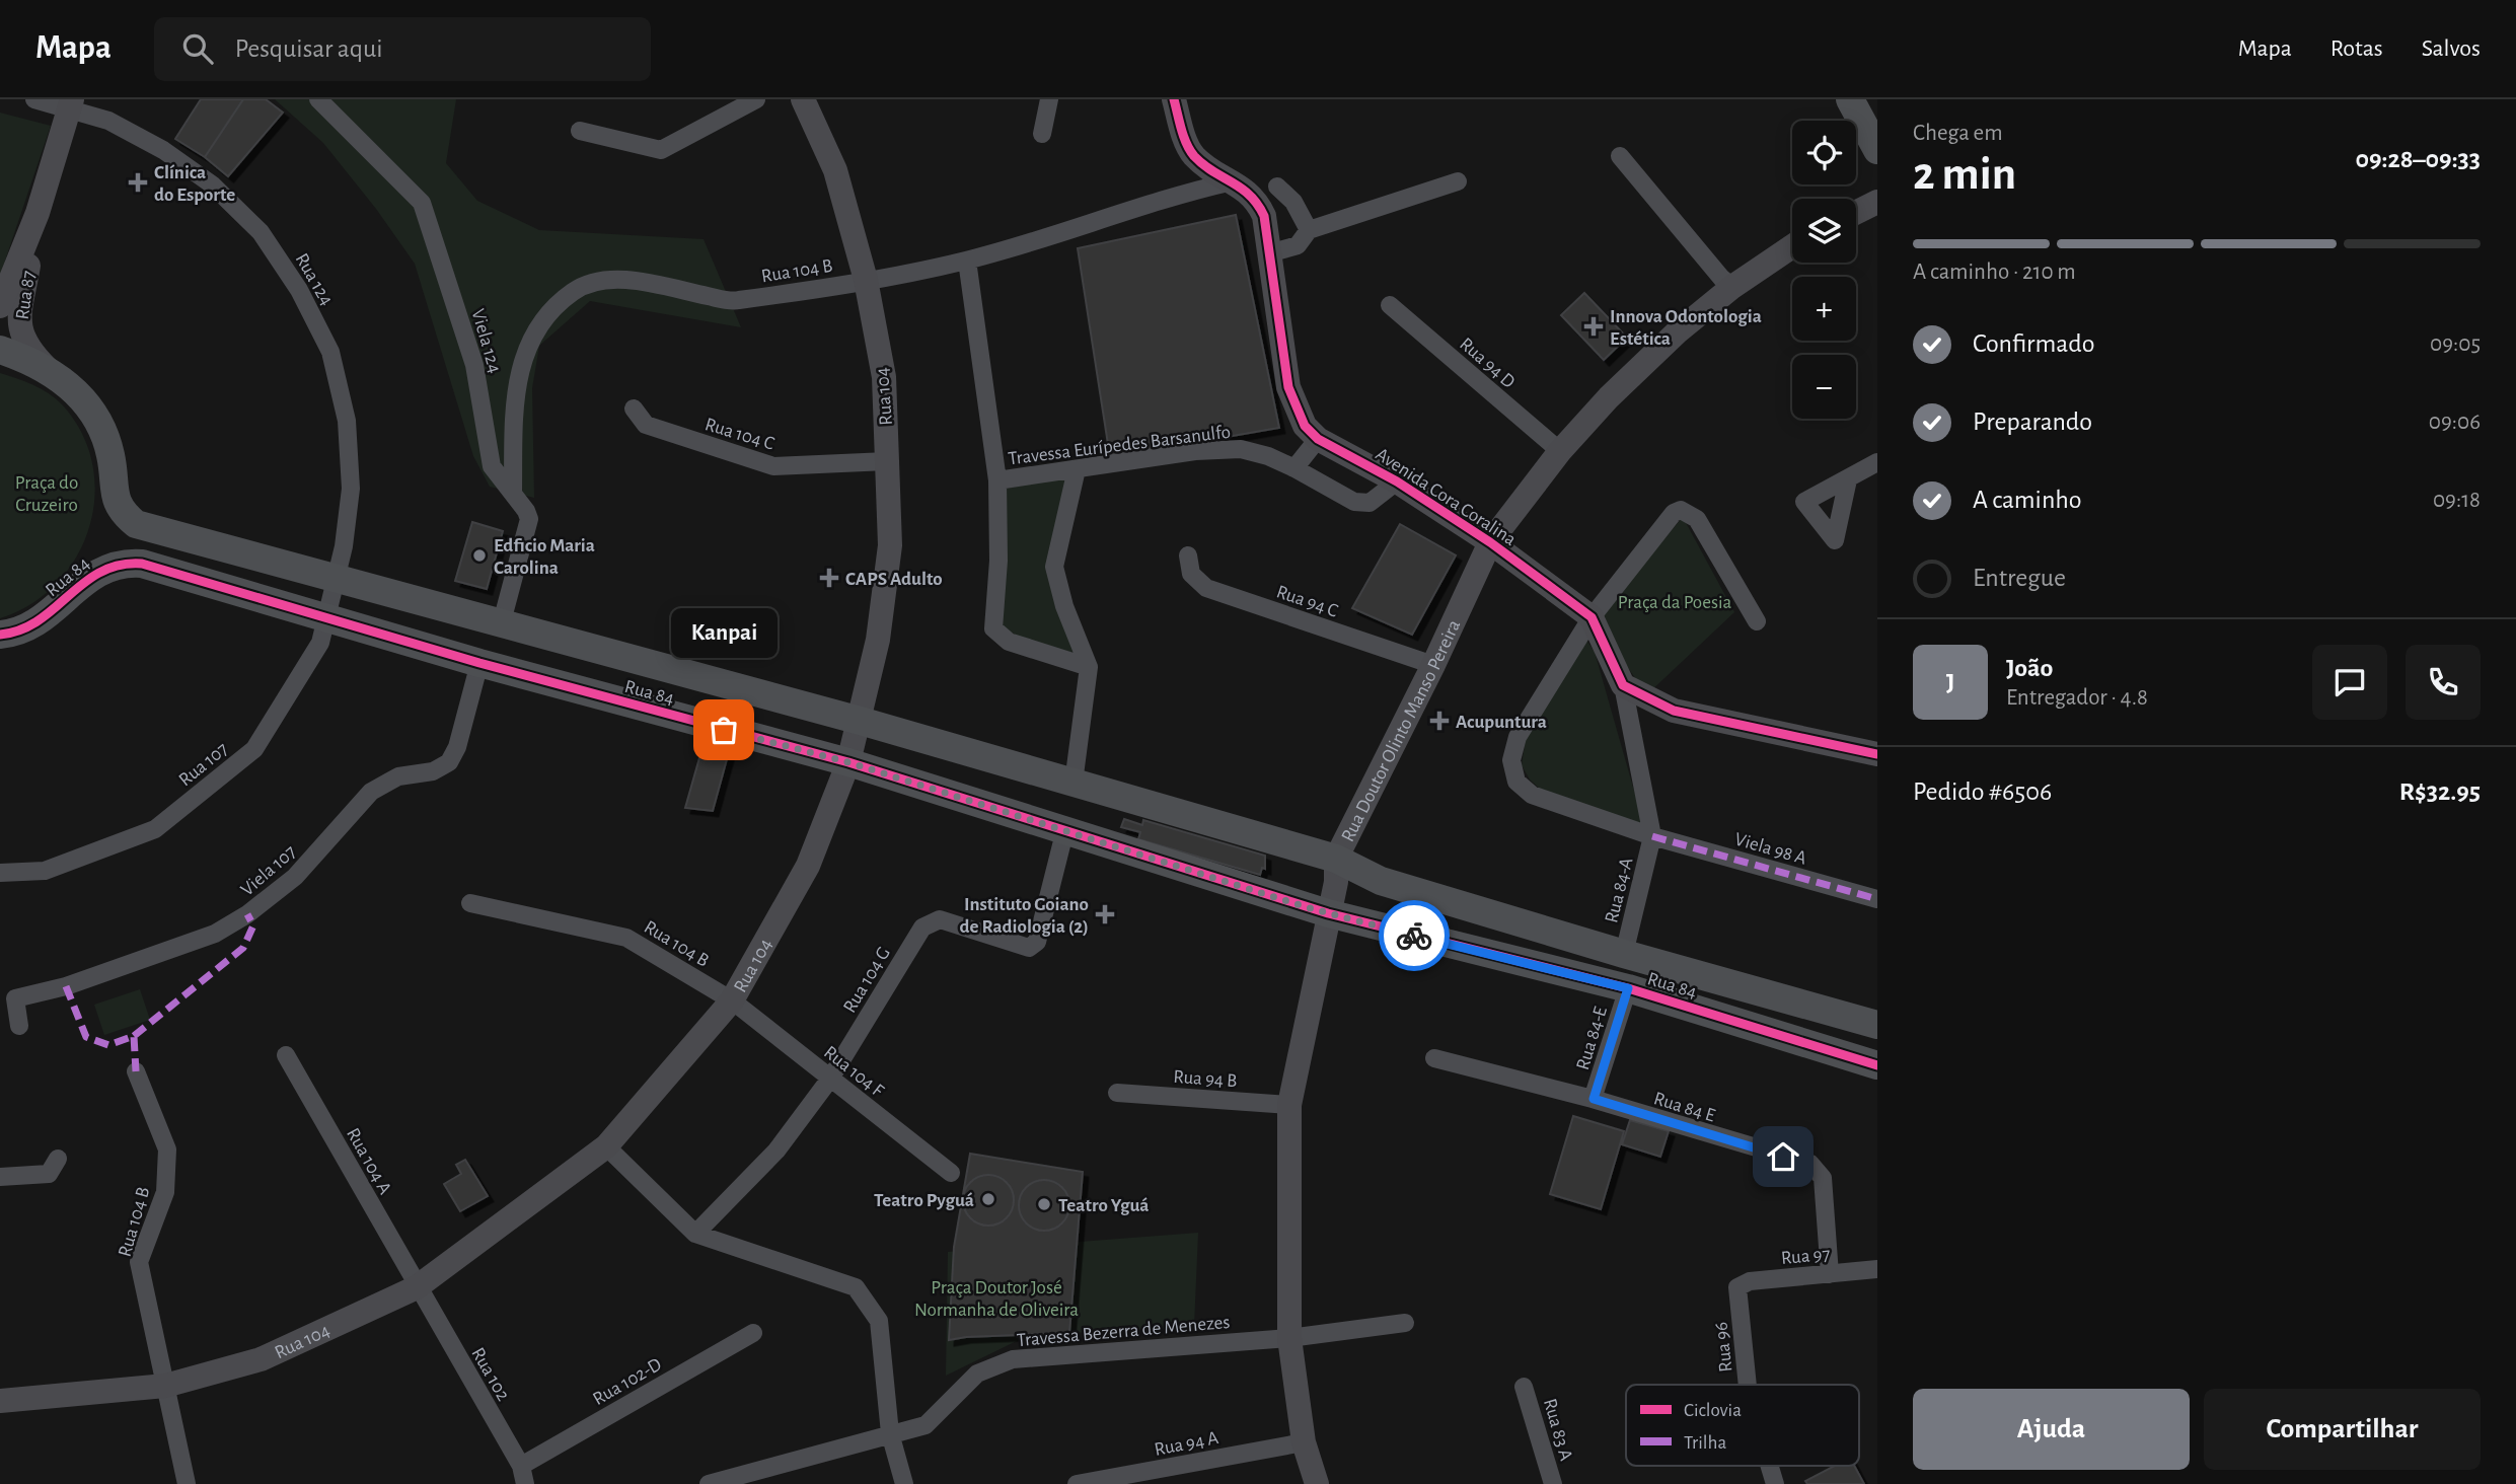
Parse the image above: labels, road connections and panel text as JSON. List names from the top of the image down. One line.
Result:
{"streets":{"main road":["Rua 84"],"street":["Rua 104 B","Rua 124","Rua 87","Viela 124","Rua 94 D","Rua 104","Rua 104 C","Travessa Eurípedes Barsanulfo","Avenida Cora Coralina","Rua 94 C","Rua Doutor Olinto Manso Pereira","Rua 107","Viela 98 A","Viela 107","Rua 84-A","Rua 104 G","Rua 84-E","Rua 104 F","Rua 94 B","Rua 84 E","Rua 104 A","Rua 97","Travessa Bezerra de Menezes","Rua 96","Rua 102","Rua 102-D","Rua 83 A","Rua 94 A"]},"crossings":[["Rua 104 B","Viela 124"],["Rua 104 B","Rua 104"],["Rua 104 B","Rua 104 F"],["Rua 124","Rua 87"],["Rua 124","Rua 84"],["Rua 124","Rua 107"],["Rua 87","Rua 84"],["Viela 124","Rua 84"],["Rua 94 D","Rua Doutor Olinto Manso Pereira"],["Rua 104","Rua 104 C"],["Rua 104","Rua 84"],["Rua 104","Rua 104 F"],["Rua 104","Rua 104 A"],["Rua 104","Rua 102"],["Travessa Eurípedes Barsanulfo","Avenida Cora Coralina"],["Avenida Cora Coralina","Rua Doutor Olinto Manso Pereira"],["Avenida Cora Coralina","Viela 98 A"],["Rua 84","Rua Doutor Olinto Manso Pereira"],["Rua 84","Rua 107"],["Rua 84","Viela 107"],["Rua 84","Rua 84-A"],["Rua 84","Rua 104 G"],["Rua 84","Rua 84-E"],["Rua 94 C","Rua Doutor Olinto Manso Pereira"],["Rua Doutor Olinto Manso Pereira","Rua 94 B"],["Rua Doutor Olinto Manso Pereira","Travessa Bezerra de Menezes"],["Rua Doutor Olinto Manso Pereira","Rua 94 A"],["Viela 98 A","Rua 84-A"],["Rua 104 G","Rua 104 F"],["Rua 84-E","Rua 84 E"],["Rua 84 E","Rua 97"],["Rua 104 A","Rua 102"],["Rua 97","Rua 96"],["Rua 102","Rua 102-D"]],"parks":["Praça do Cruzeiro","Praça da Poesia","Praça Doutor José Normanha de Oliveira"],"places":{"health":["Clínica do Esporte","Innova Odontologia Estética","CAPS Adulto","Acupuntura","Instituto Goiano de Radiologia (2)"],"other":["Edficio Maria Carolina","Kanpai","Teatro Pyguá","Teatro Yguá"]},"legend":["Ciclovia","Trilha"],"page":{"header":"Mapa","search":"Pesquisar aqui","nav":["Mapa","Rotas","Salvos"],"heading":["2 min","Chega em","09:28–09:33"],"panel":["João","Entregador · 4.8","Pedido #6506","R$32.95"],"map_buttons":["+","−"],"bar":"A caminho · 210 m","list":[["Confirmado","09:05"],["Preparando","09:06"],["A caminho","09:18"],"Entregue"],"bubble":"Kanpai","round":"J","buttons":["Ajuda","Compartilhar"]}}
